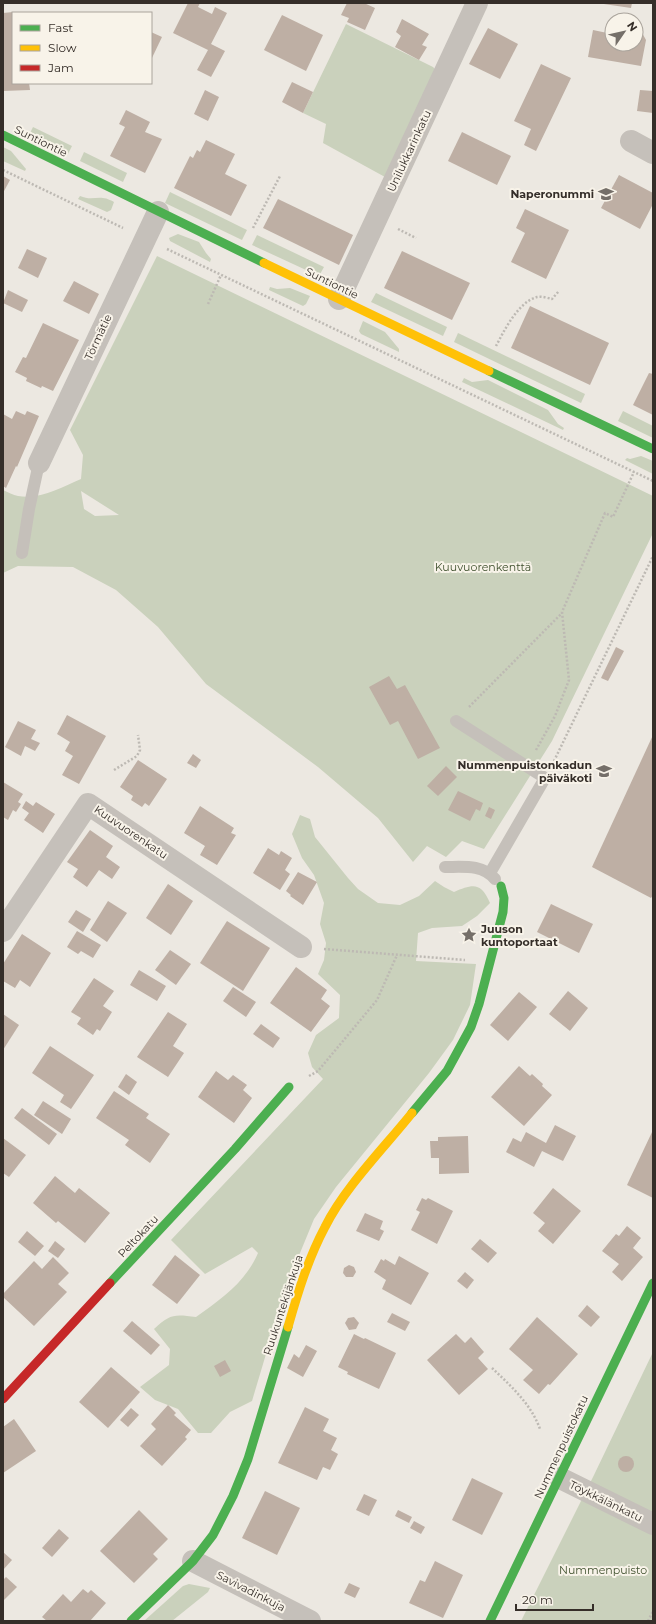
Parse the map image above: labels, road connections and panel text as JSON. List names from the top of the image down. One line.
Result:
{"streets":{"street":["Suntiontie","Unilukkarinkatu","Törmätie","Kuuvuorenkatu","Peltokatu","Ruukuntekijänkuja","Nummenpuistokatu","Töykkälänkatu","Savivadinkuja"]},"crossings":[["Suntiontie","Unilukkarinkatu"],["Suntiontie","Törmätie"],["Ruukuntekijänkuja","Savivadinkuja"],["Nummenpuistokatu","Töykkälänkatu"]],"parks":["Kuuvuorenkenttä","Nummenpuisto"],"places":{"school or university":["Naperonummi","Nummenpuistonkadun päiväkoti"],"place":["Juuson kuntoportaat"]},"legend":["Fast","Slow","Jam"],"scale_bar":"20 m","north":"top right"}
